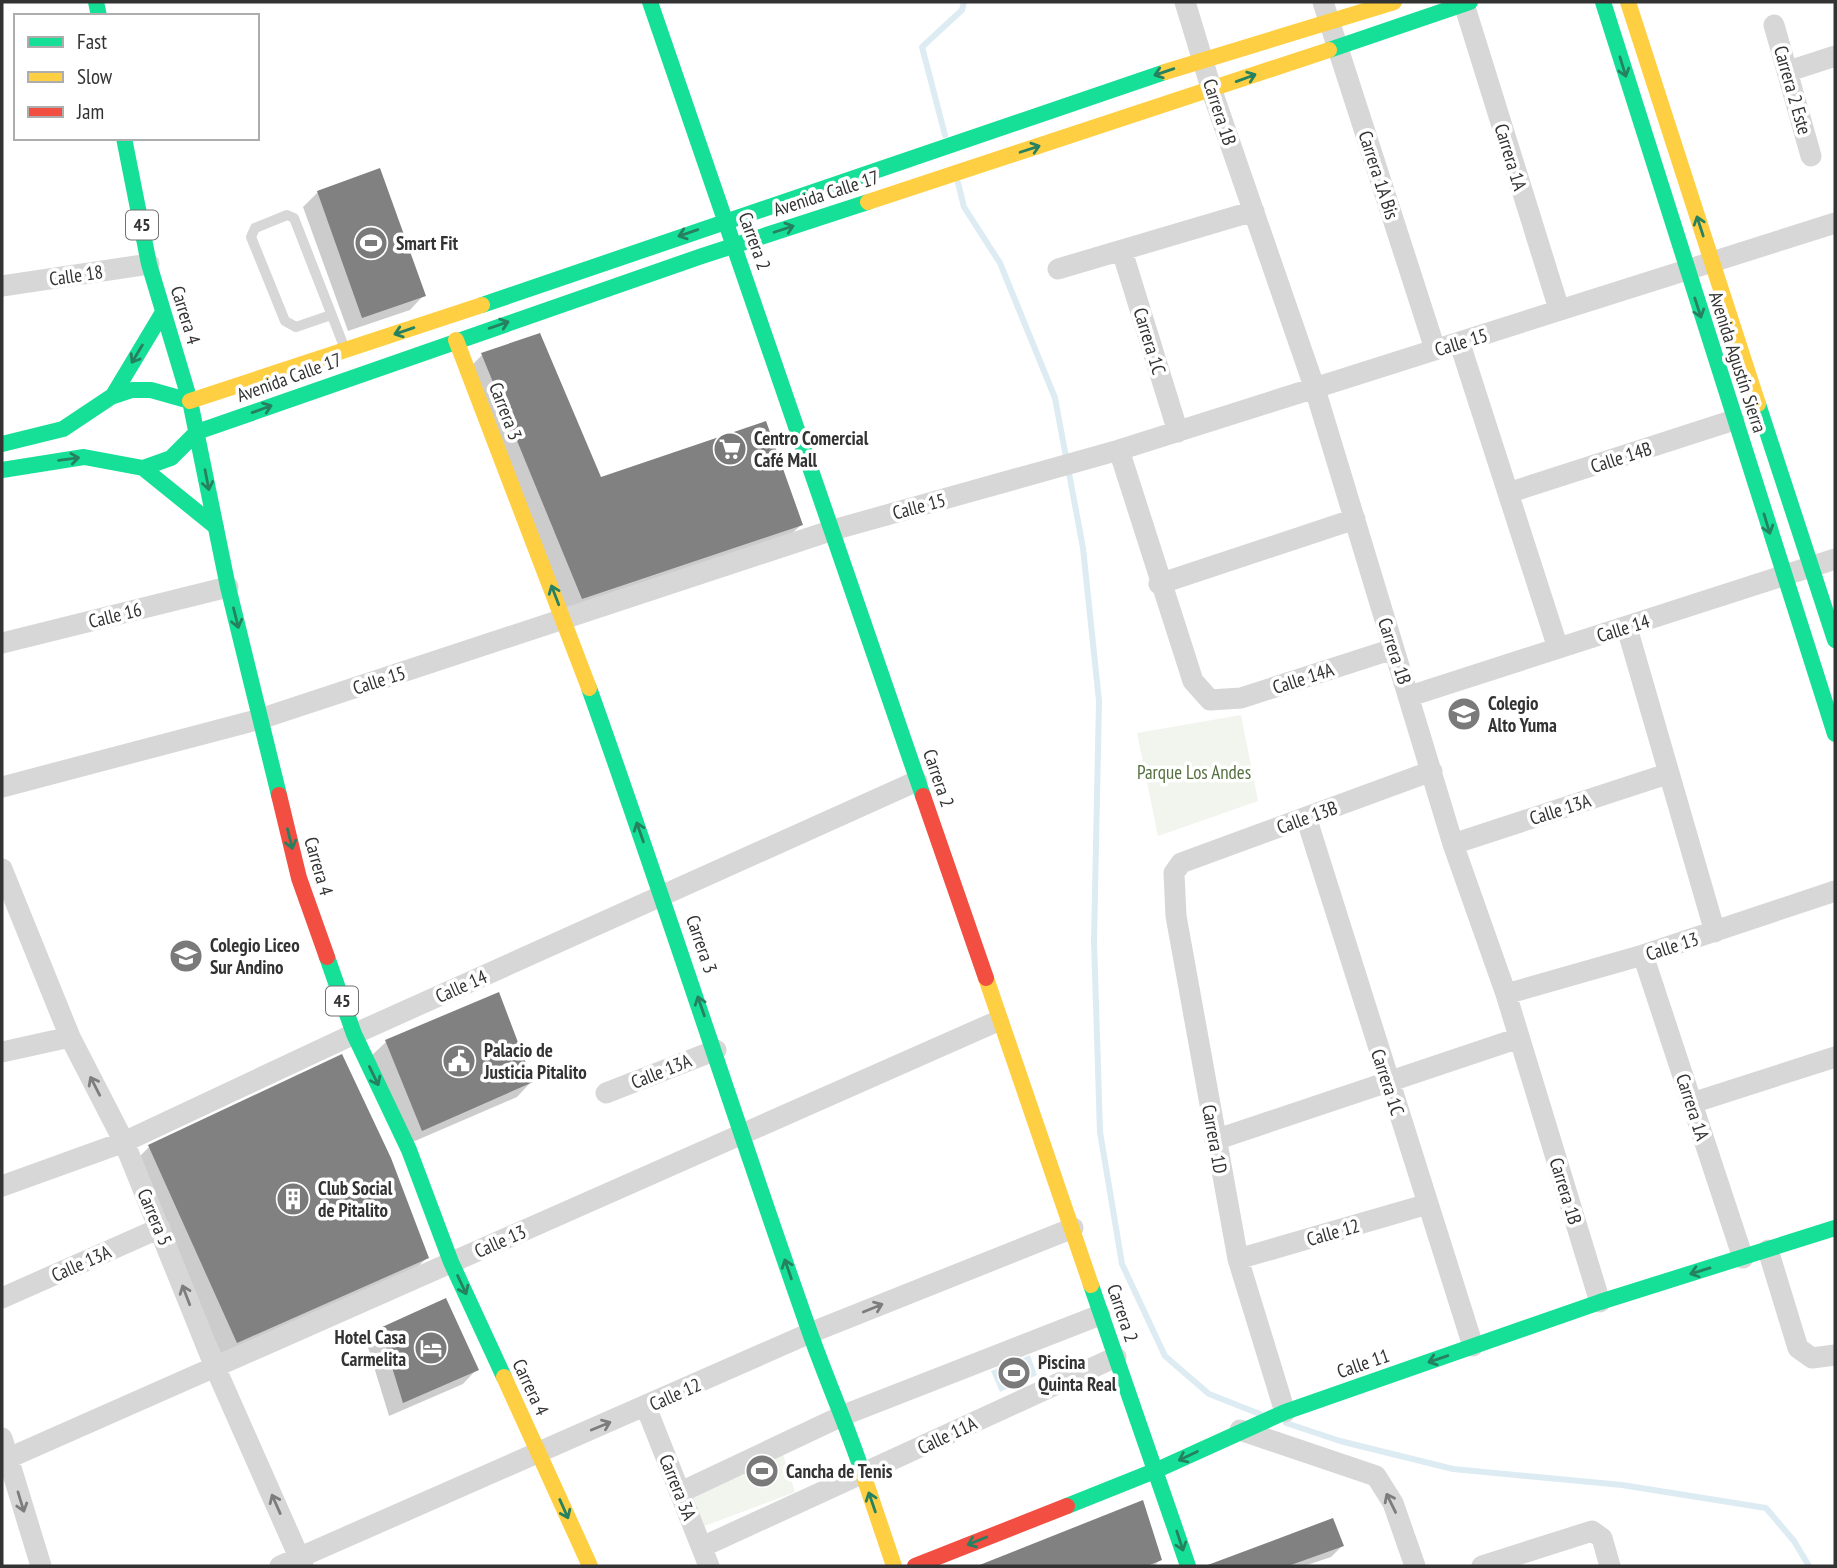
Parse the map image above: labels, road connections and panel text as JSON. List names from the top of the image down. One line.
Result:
{"streets":{"main road":["Avenida Calle 17","45","Carrera 2","Carrera 4","Avenida Agustín Sierra","Carrera 3","Calle 11"],"street":["Carrera 2 Este","Carrera 1B","Carrera 1A","Carrera 1A Bis","Calle 18","Carrera 1C","Calle 15","Calle 14B","Calle 16","Calle 14","Calle 14A","Calle 13A","Calle 13B","Calle 13","Carrera 1D","Carrera 5","Calle 12","Calle 11A","Carrera 3A"]},"crossings":[["Carrera 1B","Avenida Calle 17"],["Carrera 1B","Calle 15"],["Carrera 1B","Calle 14"],["Carrera 1B","Calle 14A"],["Carrera 1B","Calle 13A"],["Carrera 1B","Calle 13B"],["Carrera 1B","Calle 13"],["Carrera 1B","Calle 11"],["Carrera 1A","Avenida Calle 17"],["Carrera 1A","Calle 15"],["Carrera 1A","Calle 13"],["Carrera 1A","Calle 11"],["Carrera 1A Bis","Avenida Calle 17"],["Carrera 1A Bis","Calle 15"],["Avenida Calle 17","Carrera 2"],["Avenida Calle 17","Carrera 4"],["Avenida Calle 17","Carrera 3"],["Carrera 2","Calle 15"],["Carrera 2","Calle 14"],["Carrera 2","Calle 13"],["Carrera 2","Calle 12"],["Carrera 2","Calle 11"],["Carrera 2","Calle 11A"],["Calle 18","Carrera 4"],["Carrera 4","Calle 15"],["Carrera 4","Calle 16"],["Carrera 4","Calle 14"],["Carrera 4","Calle 13"],["Carrera 4","Calle 12"],["Carrera 1C","Calle 15"],["Carrera 1C","Calle 13B"],["Carrera 1C","Calle 12"],["Carrera 1C","Calle 11"],["Calle 15","Avenida Agustín Sierra"],["Calle 15","Carrera 3"],["Avenida Agustín Sierra","Calle 14B"],["Avenida Agustín Sierra","Calle 14"],["Carrera 3","Calle 14"],["Carrera 3","Calle 13A"],["Carrera 3","Calle 13"],["Carrera 3","Calle 12"],["Carrera 3","Calle 11A"],["Calle 14","Carrera 5"],["Calle 13A","Carrera 5"],["Calle 13B","Carrera 1D"],["Calle 13","Carrera 5"],["Carrera 1D","Calle 12"],["Carrera 1D","Calle 11"],["Carrera 5","Calle 12"],["Calle 12","Carrera 3A"],["Calle 11A","Carrera 3A"]],"one_way":["Carrera 4","Carrera 3","Carrera 5","Calle 11"],"parks":["Parque Los Andes"],"places":{"sports":["Smart Fit","Piscina Quinta Real","Cancha de Tenis"],"supermarket":["Centro Comercial Café Mall"],"school or university":["Colegio Alto Yuma","Colegio Liceo Sur Andino"],"public building":["Palacio de Justicia Pitalito"],"building":["Club Social de Pitalito"],"hotel":["Hotel Casa Carmelita"]},"legend":["Fast","Slow","Jam"]}
